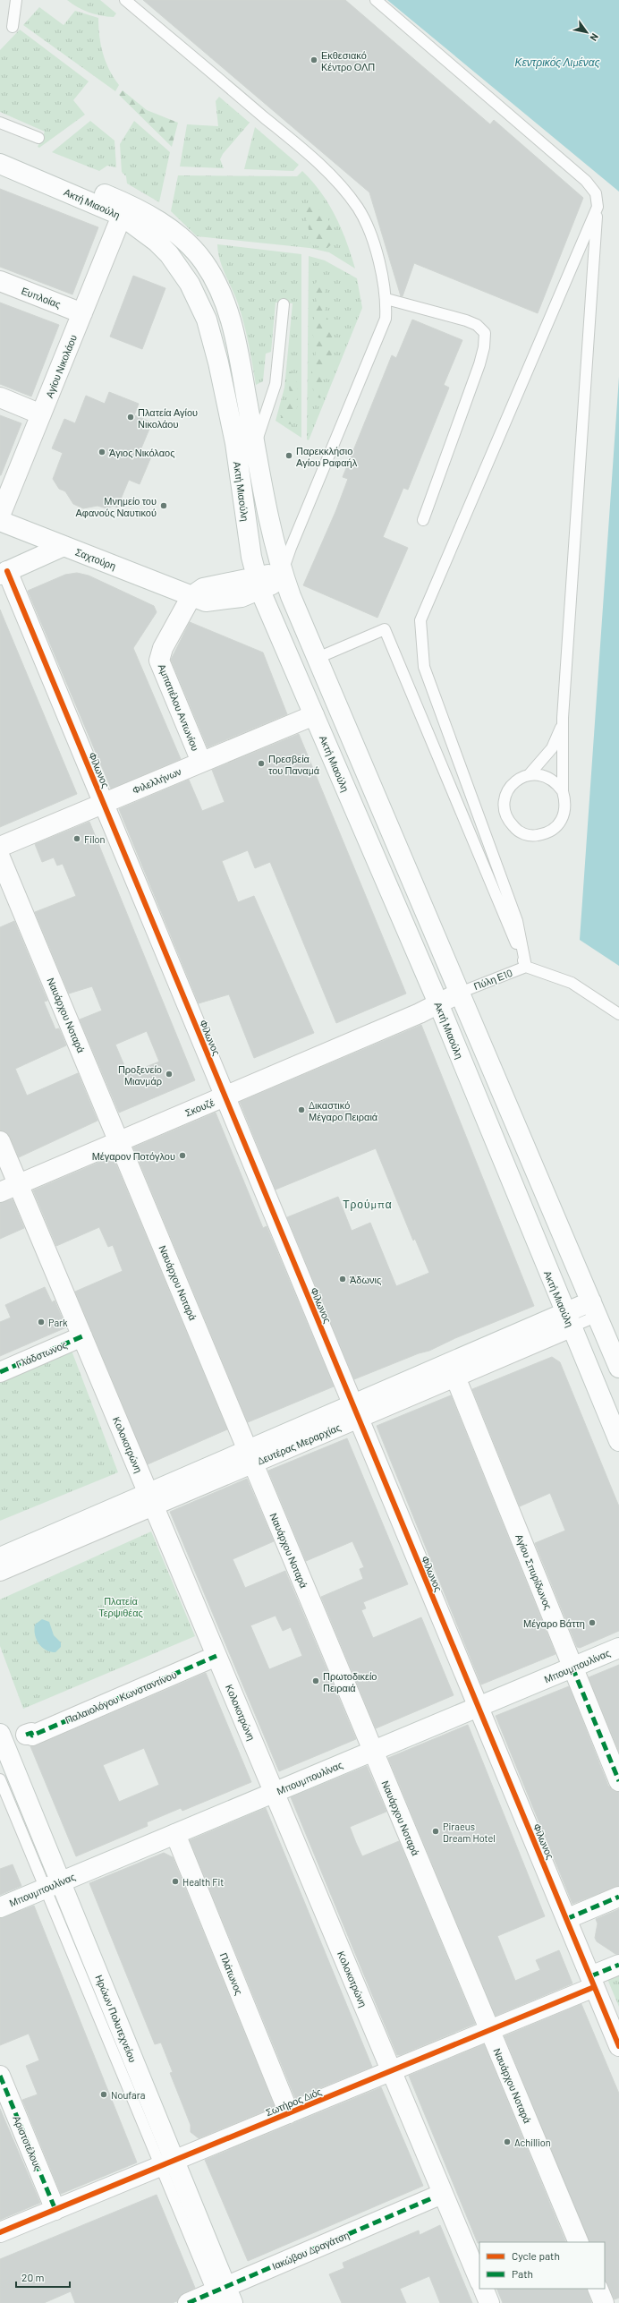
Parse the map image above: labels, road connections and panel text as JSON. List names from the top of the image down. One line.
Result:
{"streets":{"street":["Ακτή Μιαούλη","Ευπλοίας","Αγίου Νικολάου","Σαχτούρη","Αμπατιέλου Αντωνίου","Φίλωνος","Φιλελλήνων","Ναυάρχου Νοταρά","Σκουζέ","Γλάδστωνος","Δευτέρας Μεραρχίας","Κολοκοτρώνη","Αγίου Σπυρίδωνος","Μπουμπουλίνας","Παλαιολόγου Κωνσταντίνου","Πλάτωνος","Ηρώων Πολυτεχνείου","Σωτήρος Διός","Αριστοτέλους","Ιακώβου Δραγάτση"],"lane":["Πύλη Ε10"]},"crossings":[["Ακτή Μιαούλη","Αγίου Νικολάου"],["Ακτή Μιαούλη","Σαχτούρη"],["Ακτή Μιαούλη","Φιλελλήνων"],["Ακτή Μιαούλη","Πύλη Ε10"],["Ακτή Μιαούλη","Σκουζέ"],["Ακτή Μιαούλη","Δευτέρας Μεραρχίας"],["Ευπλοίας","Αγίου Νικολάου"],["Σαχτούρη","Αμπατιέλου Αντωνίου"],["Αμπατιέλου Αντωνίου","Φιλελλήνων"],["Φίλωνος","Φιλελλήνων"],["Φίλωνος","Σκουζέ"],["Φίλωνος","Δευτέρας Μεραρχίας"],["Φίλωνος","Μπουμπουλίνας"],["Φίλωνος","Σωτήρος Διός"],["Πύλη Ε10","Σκουζέ"],["Ναυάρχου Νοταρά","Σκουζέ"],["Ναυάρχου Νοταρά","Δευτέρας Μεραρχίας"],["Ναυάρχου Νοταρά","Μπουμπουλίνας"],["Ναυάρχου Νοταρά","Σωτήρος Διός"],["Σκουζέ","Κολοκοτρώνη"],["Γλάδστωνος","Κολοκοτρώνη"],["Δευτέρας Μεραρχίας","Κολοκοτρώνη"],["Δευτέρας Μεραρχίας","Αγίου Σπυρίδωνος"],["Κολοκοτρώνη","Μπουμπουλίνας"],["Κολοκοτρώνη","Παλαιολόγου Κωνσταντίνου"],["Κολοκοτρώνη","Σωτήρος Διός"],["Αγίου Σπυρίδωνος","Μπουμπουλίνας"],["Μπουμπουλίνας","Πλάτωνος"],["Μπουμπουλίνας","Ηρώων Πολυτεχνείου"],["Πλάτωνος","Σωτήρος Διός"],["Ηρώων Πολυτεχνείου","Σωτήρος Διός"],["Ηρώων Πολυτεχνείου","Ιακώβου Δραγάτση"],["Σωτήρος Διός","Αριστοτέλους"]],"districts":["Τρούμπα"],"water":["Κεντρικός Λιμένας"],"parks":["Πλατεία Τερψιθέας"],"places":["Εκθεσιακό Κέντρο ΟΛΠ","Πλατεία Αγίου Νικολάου","Άγιος Νικόλαος","Παρεκκλήσιο Αγίου Ραφαήλ","Μνημείο του Αφανούς Ναυτικού","Πρεσβεία του Παναμά","Filon","Προξενείο Μιανμάρ","Δικαστικό Μέγαρο Πειραιά","Μέγαρον Ποτόγλου","Άδωνις","Park","Μέγαρο Βάττη","Πρωτοδικείο Πειραιά","Piraeus Dream Hotel","Health Fit","Noufara","Achillion"],"legend":["Cycle path","Path"],"scale_bar":"20 m","north":"bottom right"}
